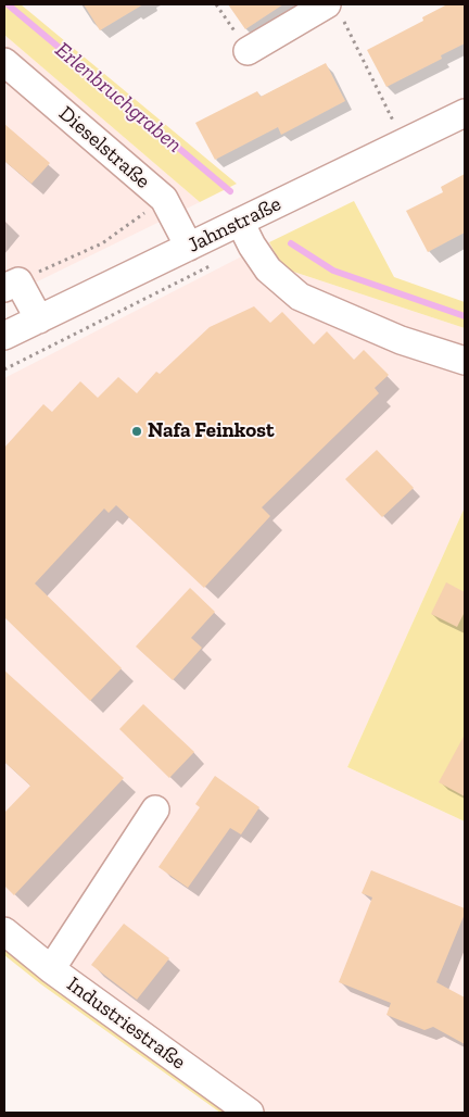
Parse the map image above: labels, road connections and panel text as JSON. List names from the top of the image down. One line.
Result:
{"streets":{"street":["Dieselstraße","Jahnstraße","Industriestraße"]},"crossings":[["Dieselstraße","Jahnstraße"]],"water":["Erlenbruchgraben"],"places":["Nafa Feinkost"]}
